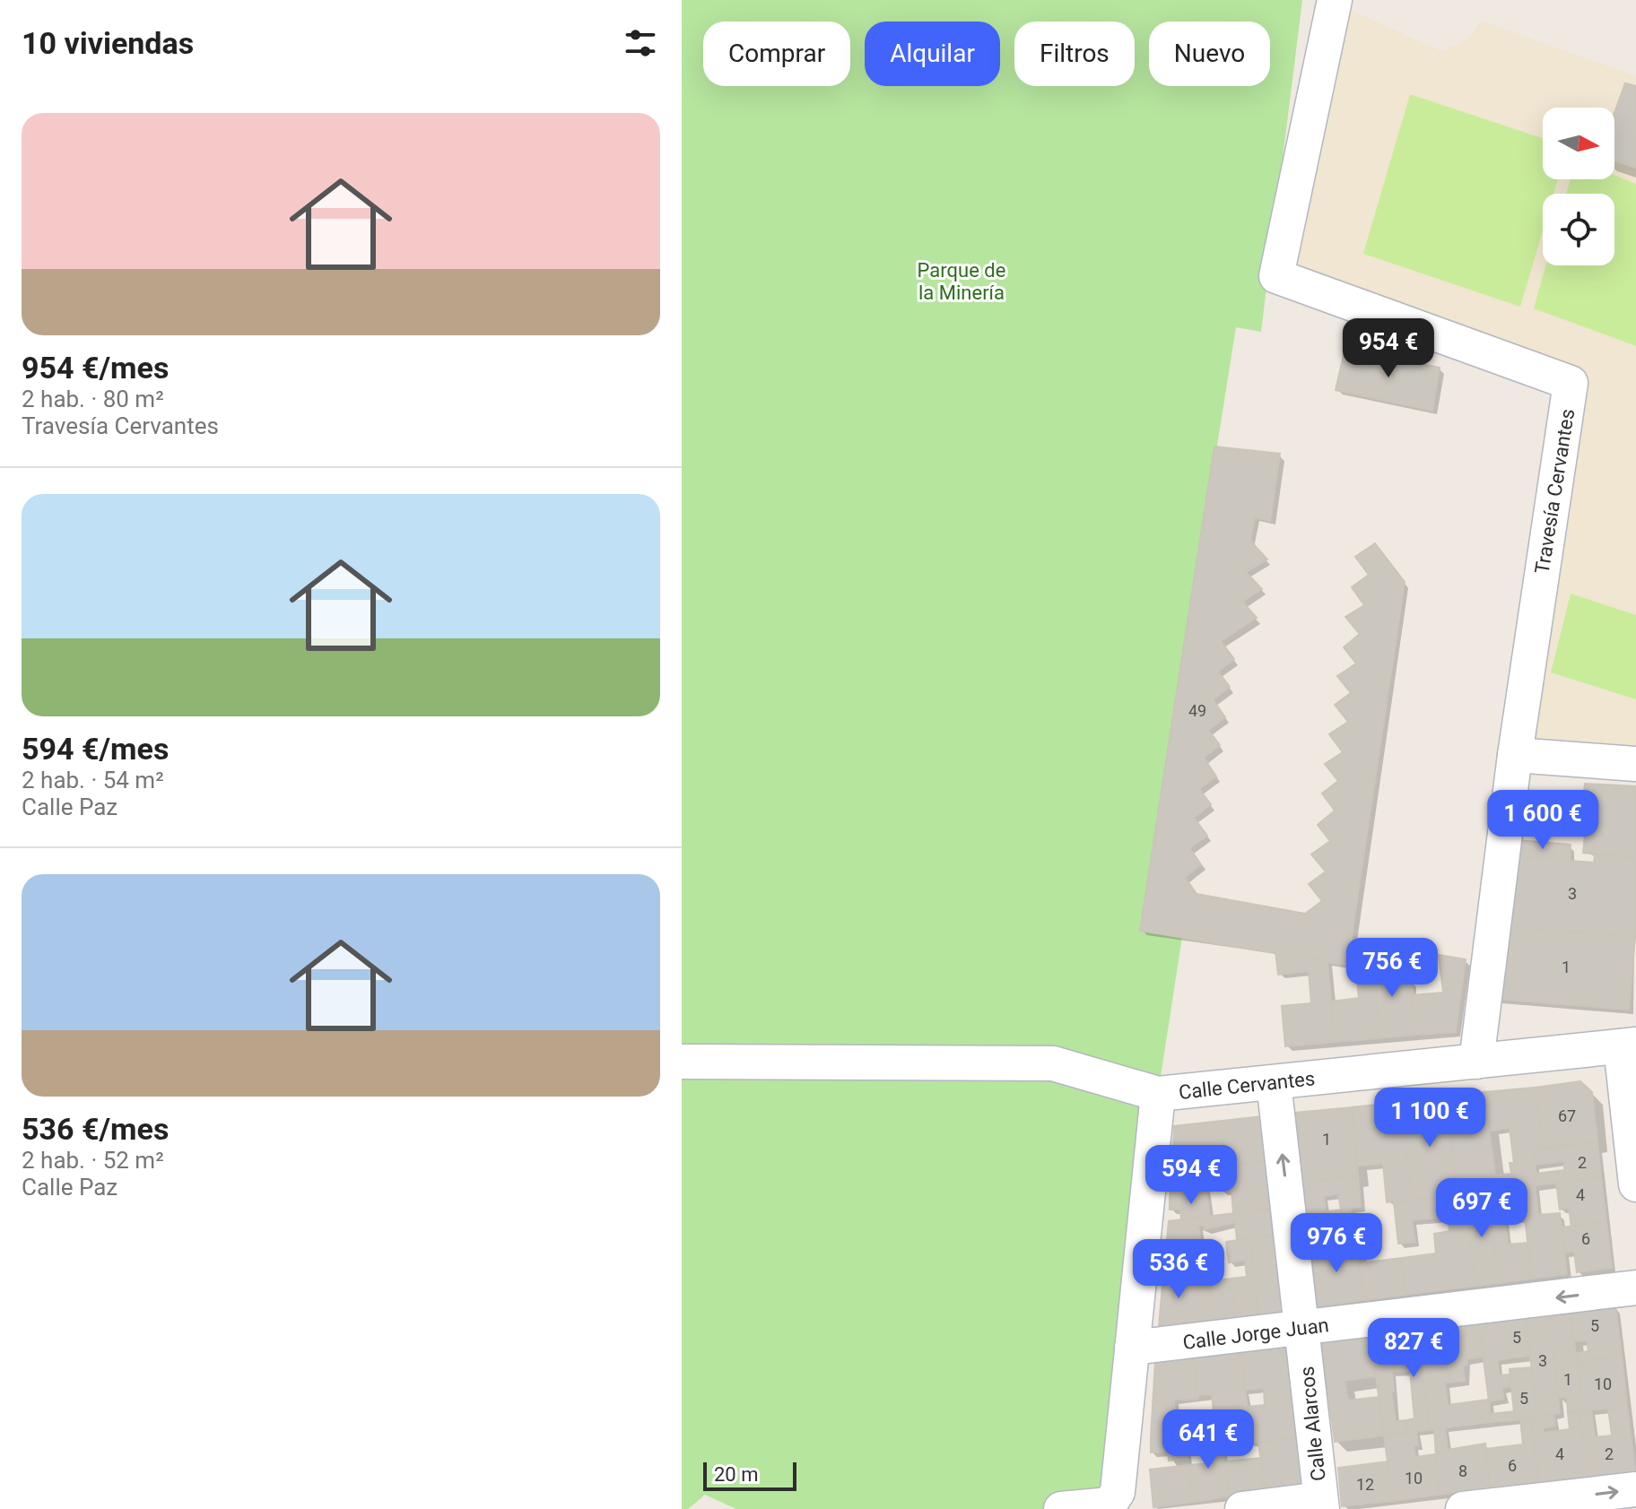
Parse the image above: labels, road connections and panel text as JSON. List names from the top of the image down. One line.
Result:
{"streets":{"street":["Travesía Cervantes","Calle Cervantes","Calle Jorge Juan","Calle Alarcos"]},"crossings":[["Travesía Cervantes","Calle Cervantes"],["Calle Cervantes","Calle Alarcos"],["Calle Jorge Juan","Calle Alarcos"]],"parks":["Parque de la Minería"],"house_numbers":["49","3","1","67","1","2","4","6","5","5","3","1","10","5","4","2","6","8","10","12"],"scale_bar":"20 m","north":"right","page":{"heading":"10 viviendas","chip":["Comprar","Alquilar","Filtros","Nuevo"],"list":[{"name":"954 €/mes","note":"2 hab. · 80 m² · Travesía Cervantes"},{"name":"594 €/mes","note":"2 hab. · 54 m² · Calle Paz"},{"name":"536 €/mes","note":"2 hab. · 52 m² · Calle Paz"}],"price":["954 €","1 600 €","756 €","1 100 €","594 €","697 €","976 €","536 €","827 €","641 €"],"scale":"20 m"}}
